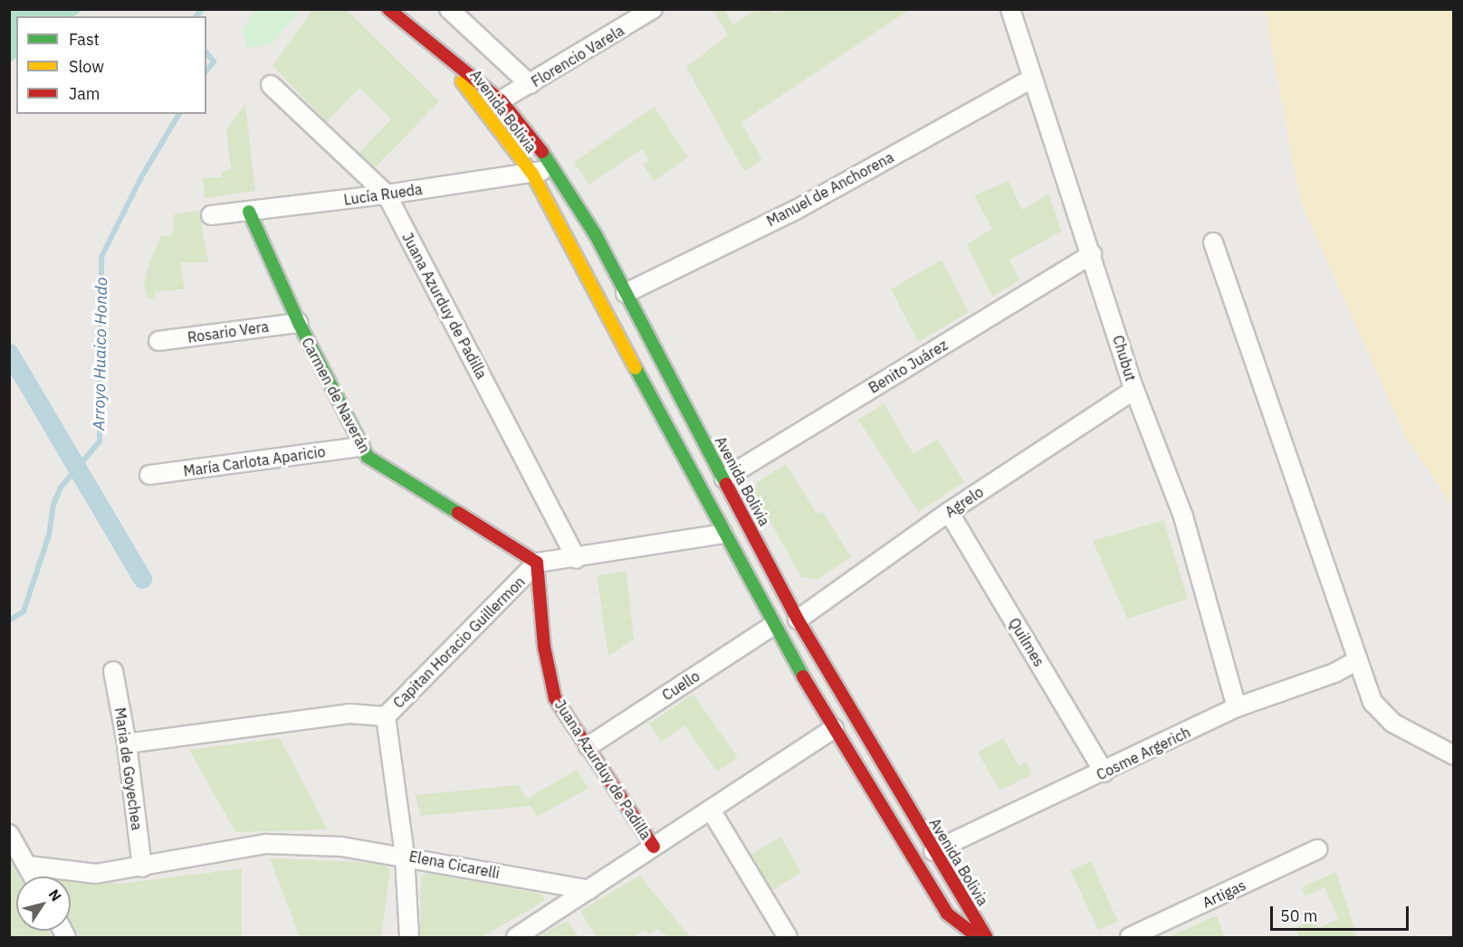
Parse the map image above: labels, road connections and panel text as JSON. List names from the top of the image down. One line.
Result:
{"streets":{"street":["Florencio Varela","Avenida Bolivia","Manuel de Anchorena","Lucía Rueda","Juana Azurduy de Padilla","Rosario Vera","Chubut","Benito Juárez","Carmen de Naverán","María Carlota Aparicio","Agrelo","Capitan Horacio Guillermon","Quilmes","Cuello","Cosme Argerich","Maria de Goyechea","Elena Cicarelli","Artigas"]},"crossings":[["Florencio Varela","Avenida Bolivia"],["Avenida Bolivia","Manuel de Anchorena"],["Avenida Bolivia","Lucía Rueda"],["Avenida Bolivia","Benito Juárez"],["Avenida Bolivia","Agrelo"],["Avenida Bolivia","Capitan Horacio Guillermon"],["Avenida Bolivia","Cuello"],["Avenida Bolivia","Cosme Argerich"],["Manuel de Anchorena","Chubut"],["Lucía Rueda","Juana Azurduy de Padilla"],["Lucía Rueda","Carmen de Naverán"],["Juana Azurduy de Padilla","Carmen de Naverán"],["Juana Azurduy de Padilla","Capitan Horacio Guillermon"],["Juana Azurduy de Padilla","Cuello"],["Rosario Vera","Carmen de Naverán"],["Chubut","Benito Juárez"],["Chubut","Agrelo"],["Chubut","Cosme Argerich"],["Carmen de Naverán","María Carlota Aparicio"],["Carmen de Naverán","Capitan Horacio Guillermon"],["Agrelo","Quilmes"],["Capitan Horacio Guillermon","Maria de Goyechea"],["Quilmes","Cosme Argerich"],["Maria de Goyechea","Elena Cicarelli"]],"water":["Arroyo Huaico Hondo"],"legend":["Fast","Slow","Jam"],"scale_bar":"50 m","north":"top right"}
